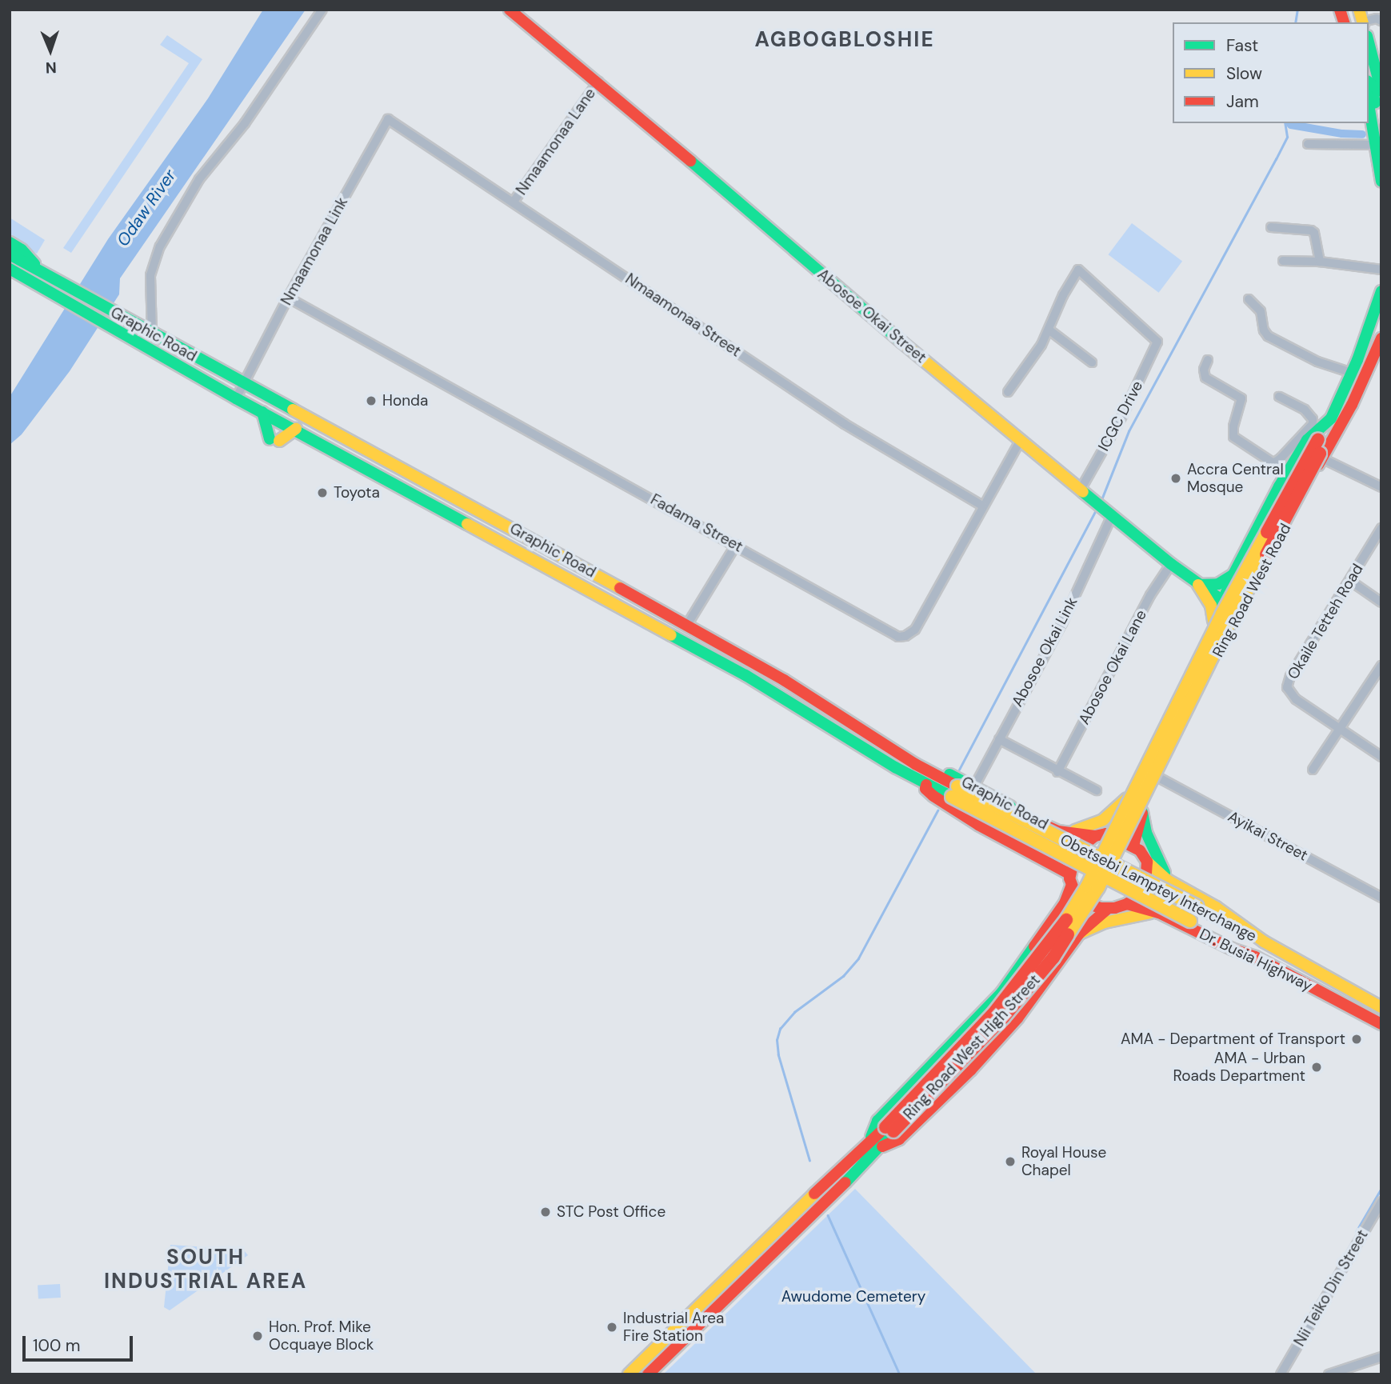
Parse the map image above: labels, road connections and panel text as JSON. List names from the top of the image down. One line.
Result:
{"streets":{"main road":["Abosoe Okai Street","Graphic Road","Ring Road West Road","Obetsebi Lamptey Interchange","Dr. Busia Highway","Ring Road West High Street"],"street":["Nmaamonaa Lane","Nmaamonaa Link","Nmaamonaa Street","ICGC Drive","Fadama Street","Okaile Tetteh Road","Abosoe Okai Link","Abosoe Okai Lane","Ayikai Street","Nii Teiko Din Street"]},"crossings":[["Nmaamonaa Lane","Nmaamonaa Street"],["Nmaamonaa Lane","Abosoe Okai Street"],["Nmaamonaa Link","Nmaamonaa Street"],["Nmaamonaa Link","Graphic Road"],["Nmaamonaa Link","Fadama Street"],["Nmaamonaa Street","Fadama Street"],["Abosoe Okai Street","ICGC Drive"],["Abosoe Okai Street","Fadama Street"],["Abosoe Okai Street","Ring Road West Road"],["Abosoe Okai Street","Abosoe Okai Link"],["Abosoe Okai Street","Abosoe Okai Lane"],["Graphic Road","Ring Road West Road"],["Graphic Road","Abosoe Okai Link"],["Graphic Road","Obetsebi Lamptey Interchange"],["Graphic Road","Dr. Busia Highway"],["Graphic Road","Ring Road West High Street"],["Ring Road West Road","Ayikai Street"],["Ring Road West Road","Dr. Busia Highway"],["Ring Road West Road","Ring Road West High Street"],["Obetsebi Lamptey Interchange","Dr. Busia Highway"],["Dr. Busia Highway","Ring Road West High Street"]],"districts":["AGBOGBLOSHIE","SOUTH INDUSTRIAL AREA"],"water":["Odaw River"],"parks":["Awudome Cemetery"],"places":["Honda","Accra Central Mosque","Toyota","AMA - Department of Transport","AMA - Urban Roads Department","Royal House Chapel","STC Post Office","Industrial Area Fire Station","Hon. Prof. Mike Ocquaye Block"],"legend":["Fast","Slow","Jam"],"scale_bar":"100 m","north":"bottom"}
